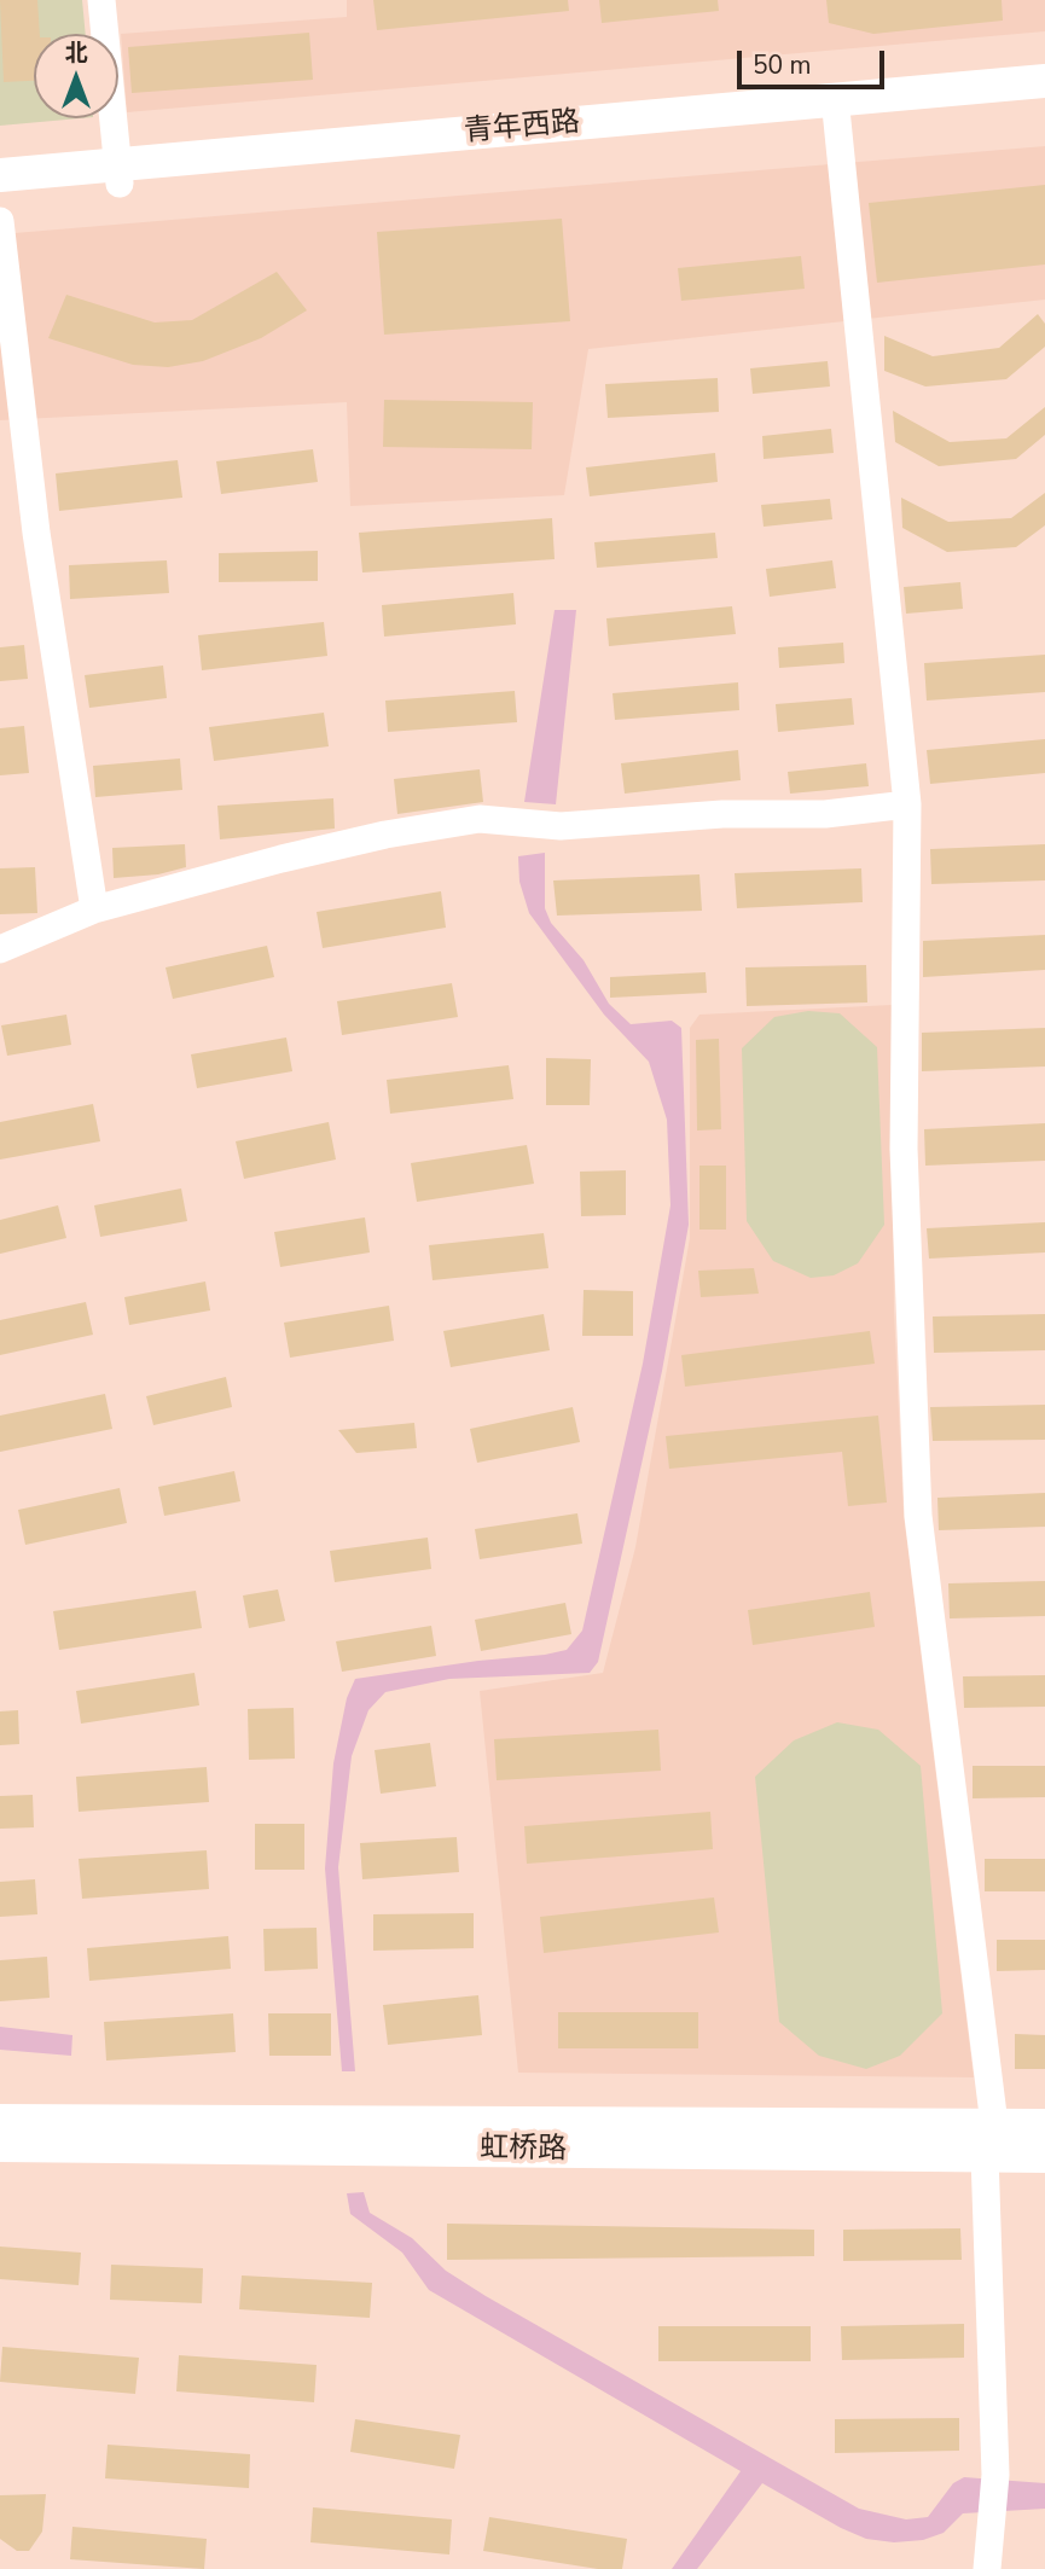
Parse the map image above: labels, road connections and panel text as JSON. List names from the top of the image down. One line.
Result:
{"streets":{"main road":["青年西路","虹桥路"]},"scale_bar":"50 m","north":"top"}
